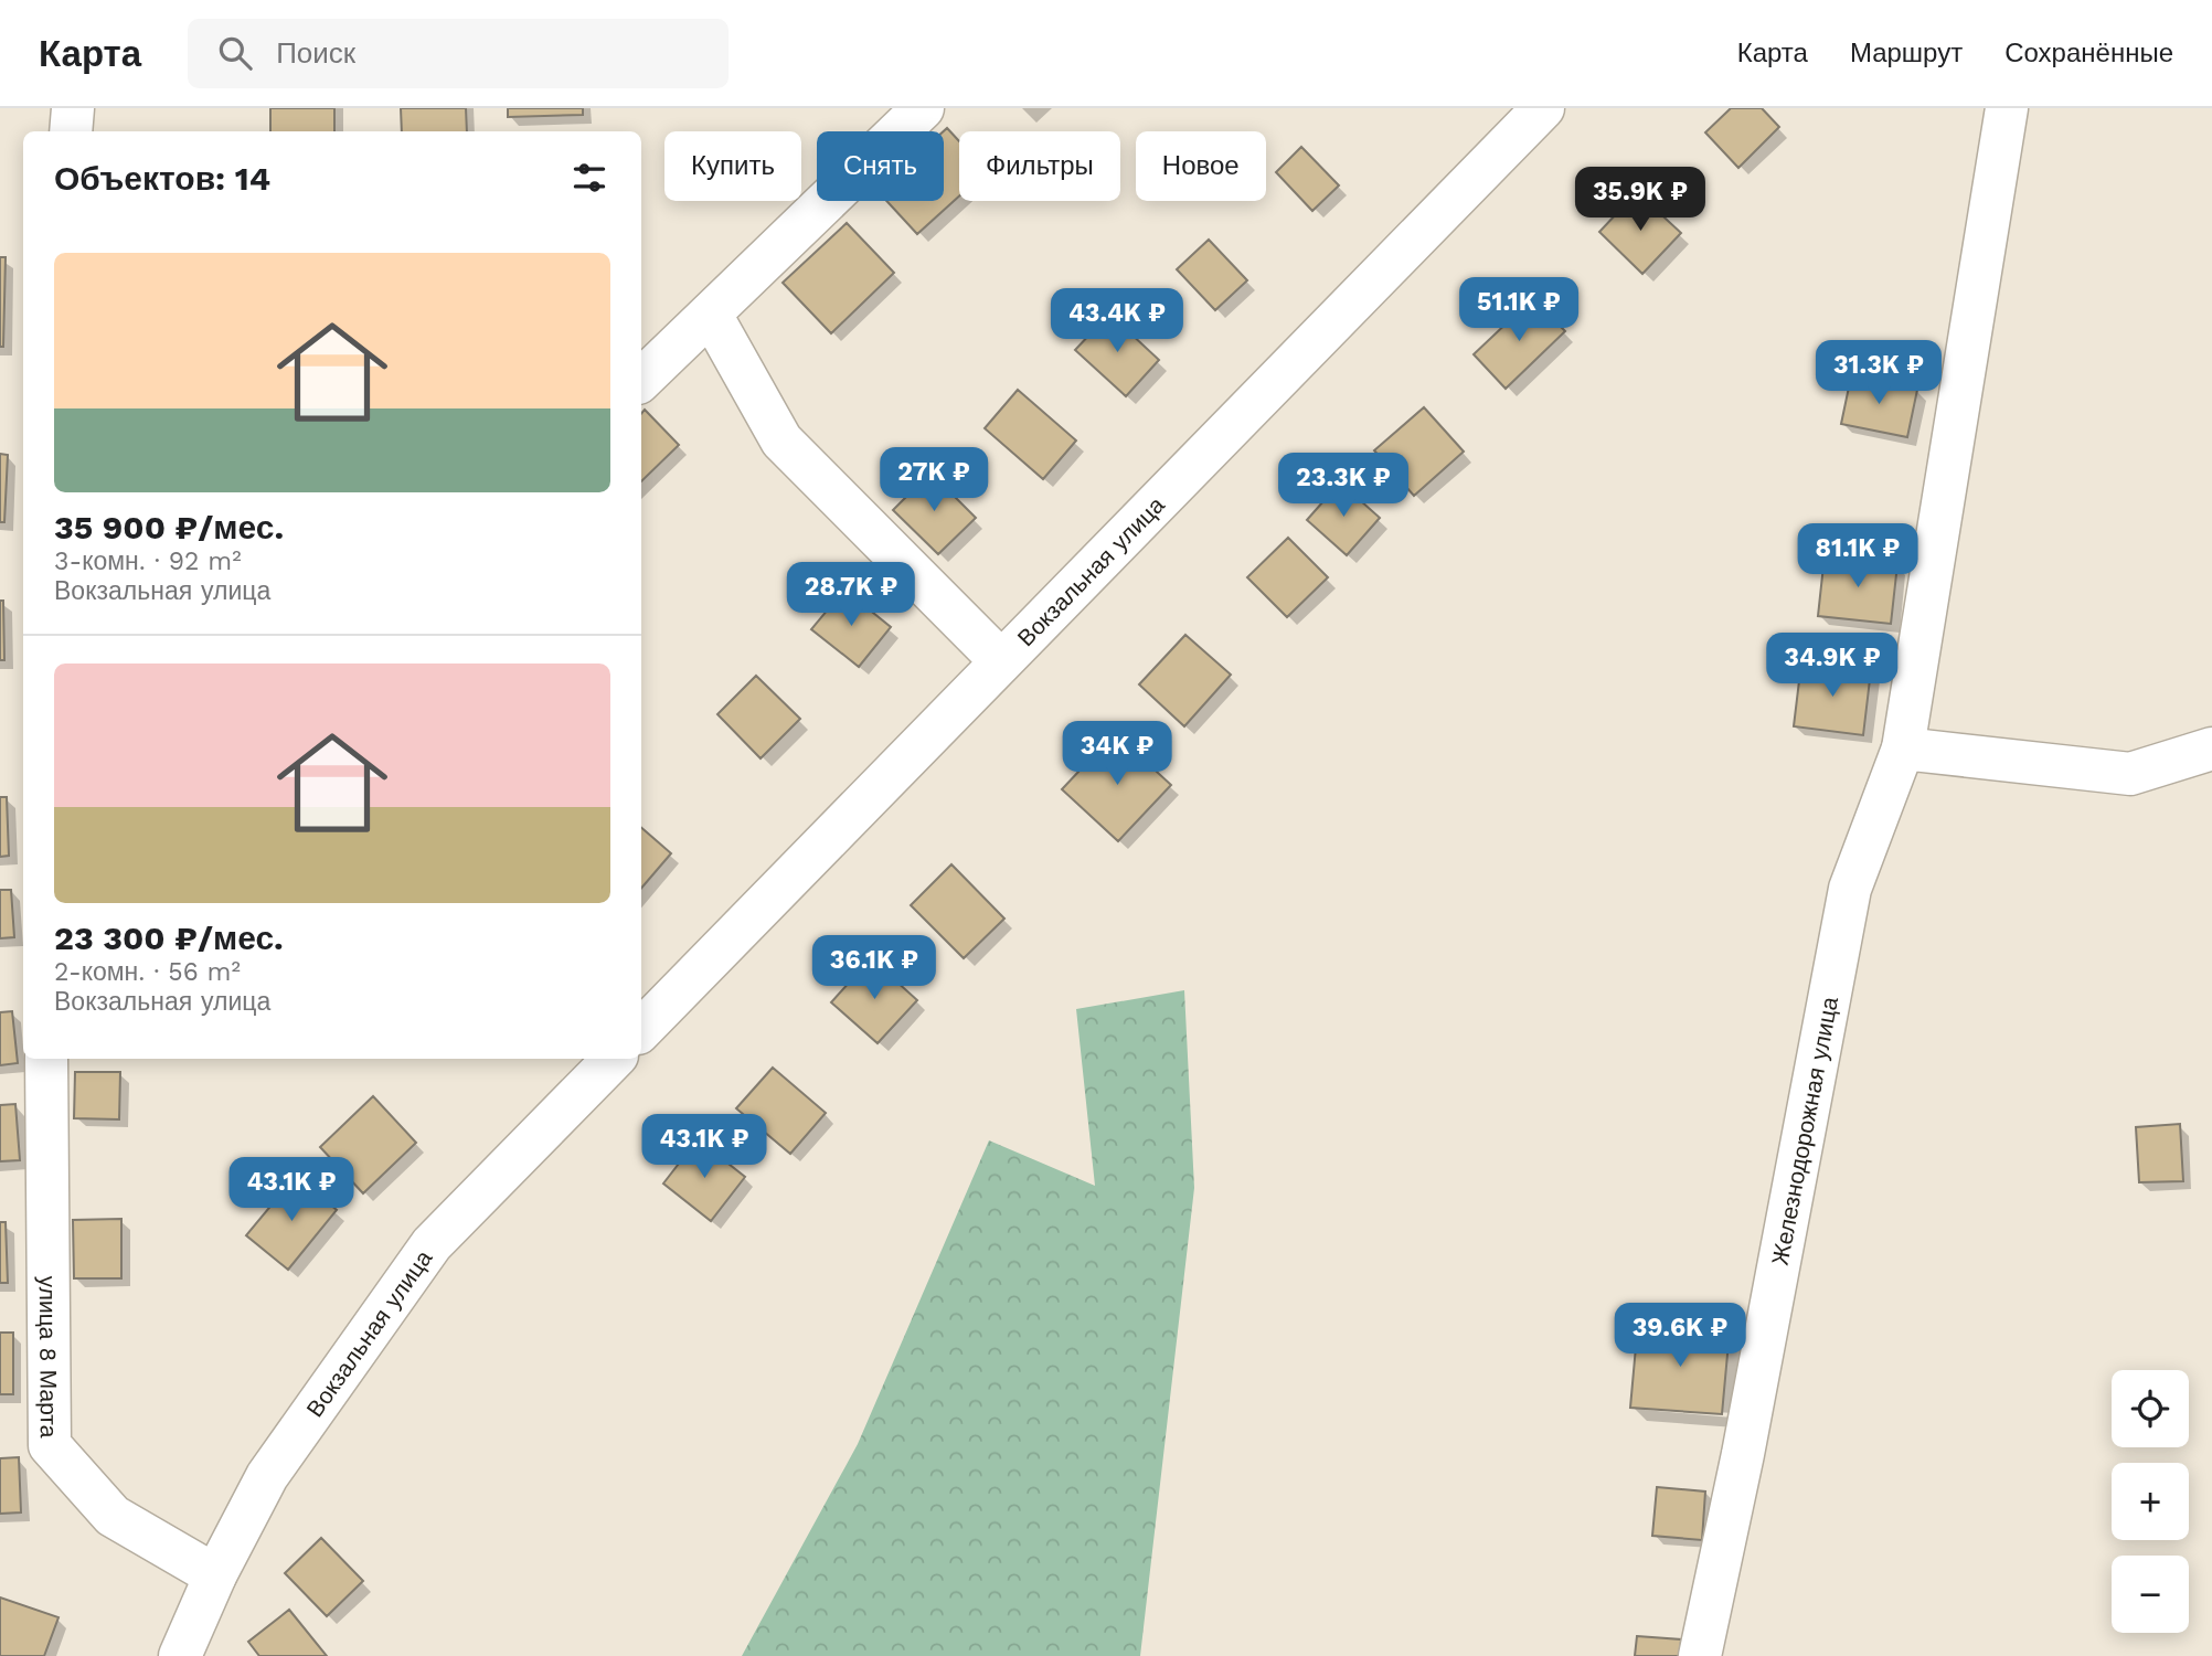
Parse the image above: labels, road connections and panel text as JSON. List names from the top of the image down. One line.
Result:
{"streets":{"street":["Вокзальная улица","Железнодорожная улица","улица 8 Марта"]},"crossings":[["Вокзальная улица","улица 8 Марта"]],"page":{"header":"Карта","search":"Поиск","nav":["Карта","Маршрут","Сохранённые"],"chip":["Купить","Снять","Фильтры","Новое"],"heading":"Объектов: 14","price":["35.9K ₽","51.1K ₽","43.4K ₽","31.3K ₽","27K ₽","23.3K ₽","81.1K ₽","28.7K ₽","34.9K ₽","34K ₽","36.1K ₽","43.1K ₽","43.1K ₽","39.6K ₽"],"list":[{"name":"35 900 ₽/мес.","note":"3-комн. · 92 m² · Вокзальная улица"},{"name":"23 300 ₽/мес.","note":"2-комн. · 56 m² · Вокзальная улица"}],"map_buttons":["+","−"]}}
